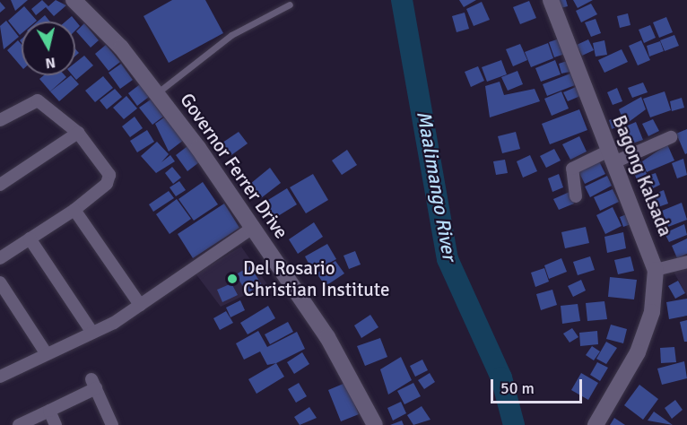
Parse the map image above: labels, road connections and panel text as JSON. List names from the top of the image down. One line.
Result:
{"streets":{"main road":["Governor Ferrer Drive","Bagong Kalsada"]},"water":["Maalimango River"],"places":["Del Rosario Christian Institute"],"scale_bar":"50 m","north":"bottom"}
